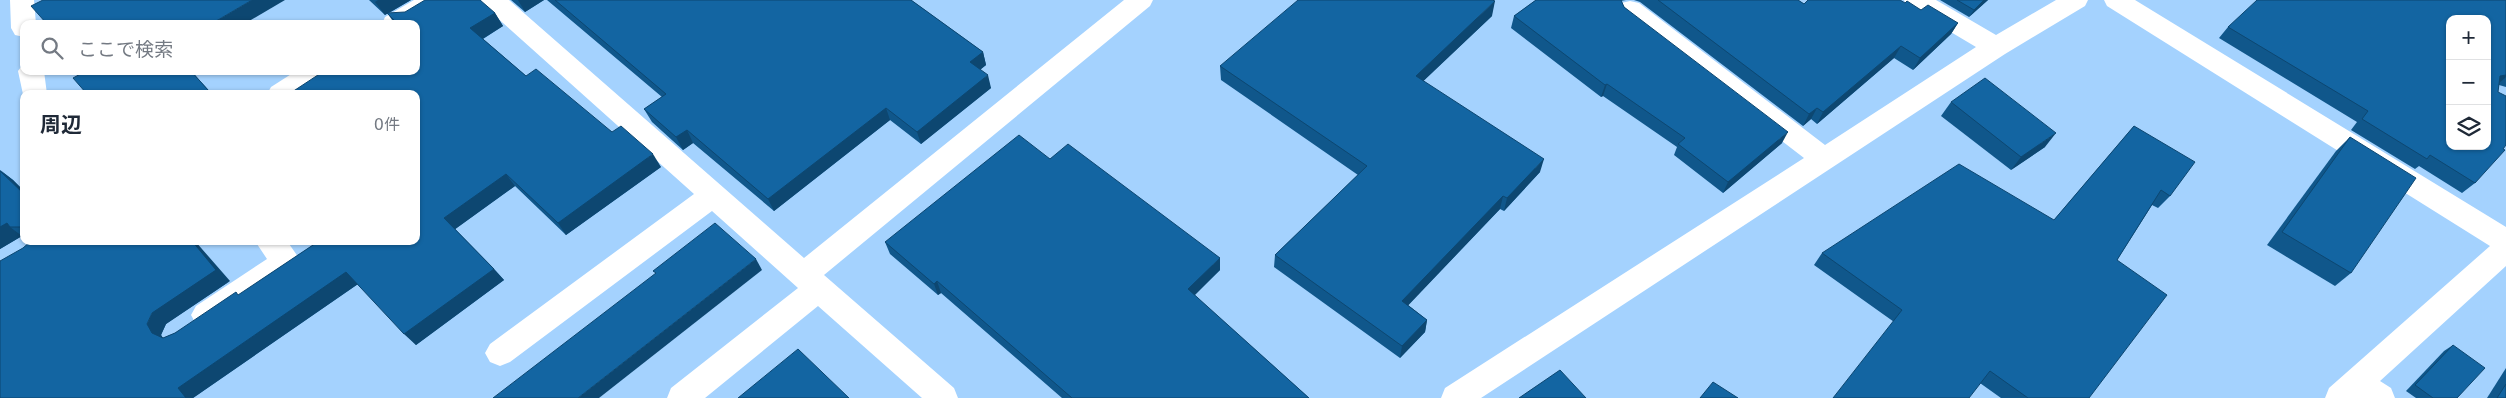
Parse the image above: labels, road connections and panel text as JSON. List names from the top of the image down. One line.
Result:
{"page":{"map_buttons":["+","−"],"search":"ここで検索","heading":["周辺","0件"]}}
